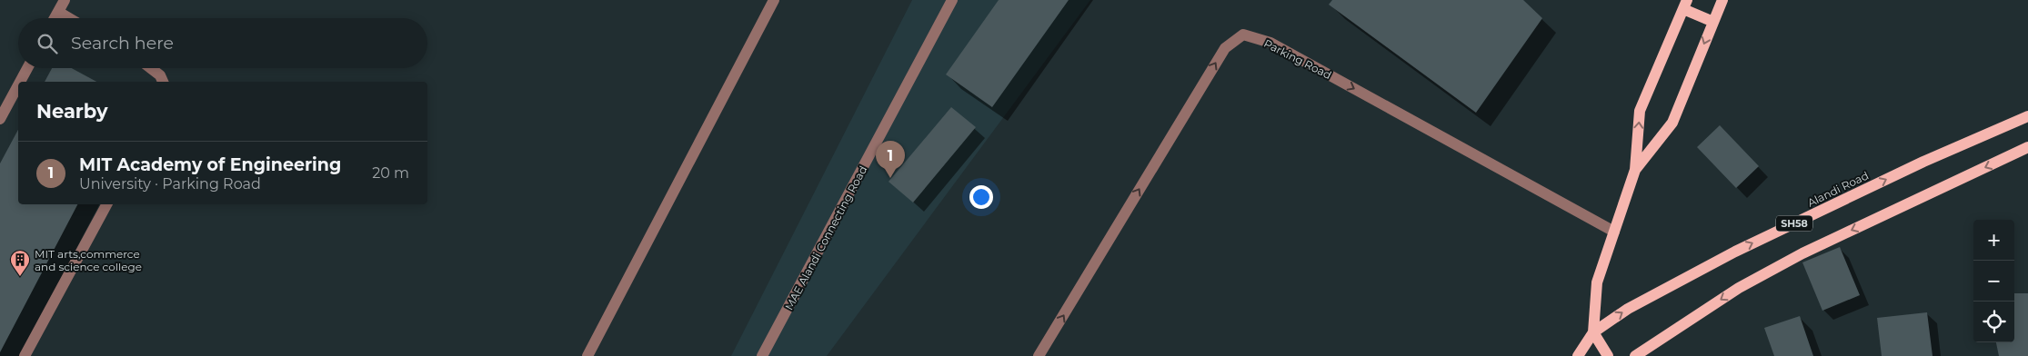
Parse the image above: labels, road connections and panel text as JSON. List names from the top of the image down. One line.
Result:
{"streets":{"main road":["Alandi Road","SH58"],"street":["Parking Road","MAE Alandi Connecting Road"]},"places":{"building":["MIT arts,commerce and science college"]},"page":{"search":"Search here","heading":"Nearby","pins":"1","list":[{"mark":"1","name":"MIT Academy of Engineering","note":"University · Parking Road","value":"20 m"}],"map_buttons":["+","−"]}}
